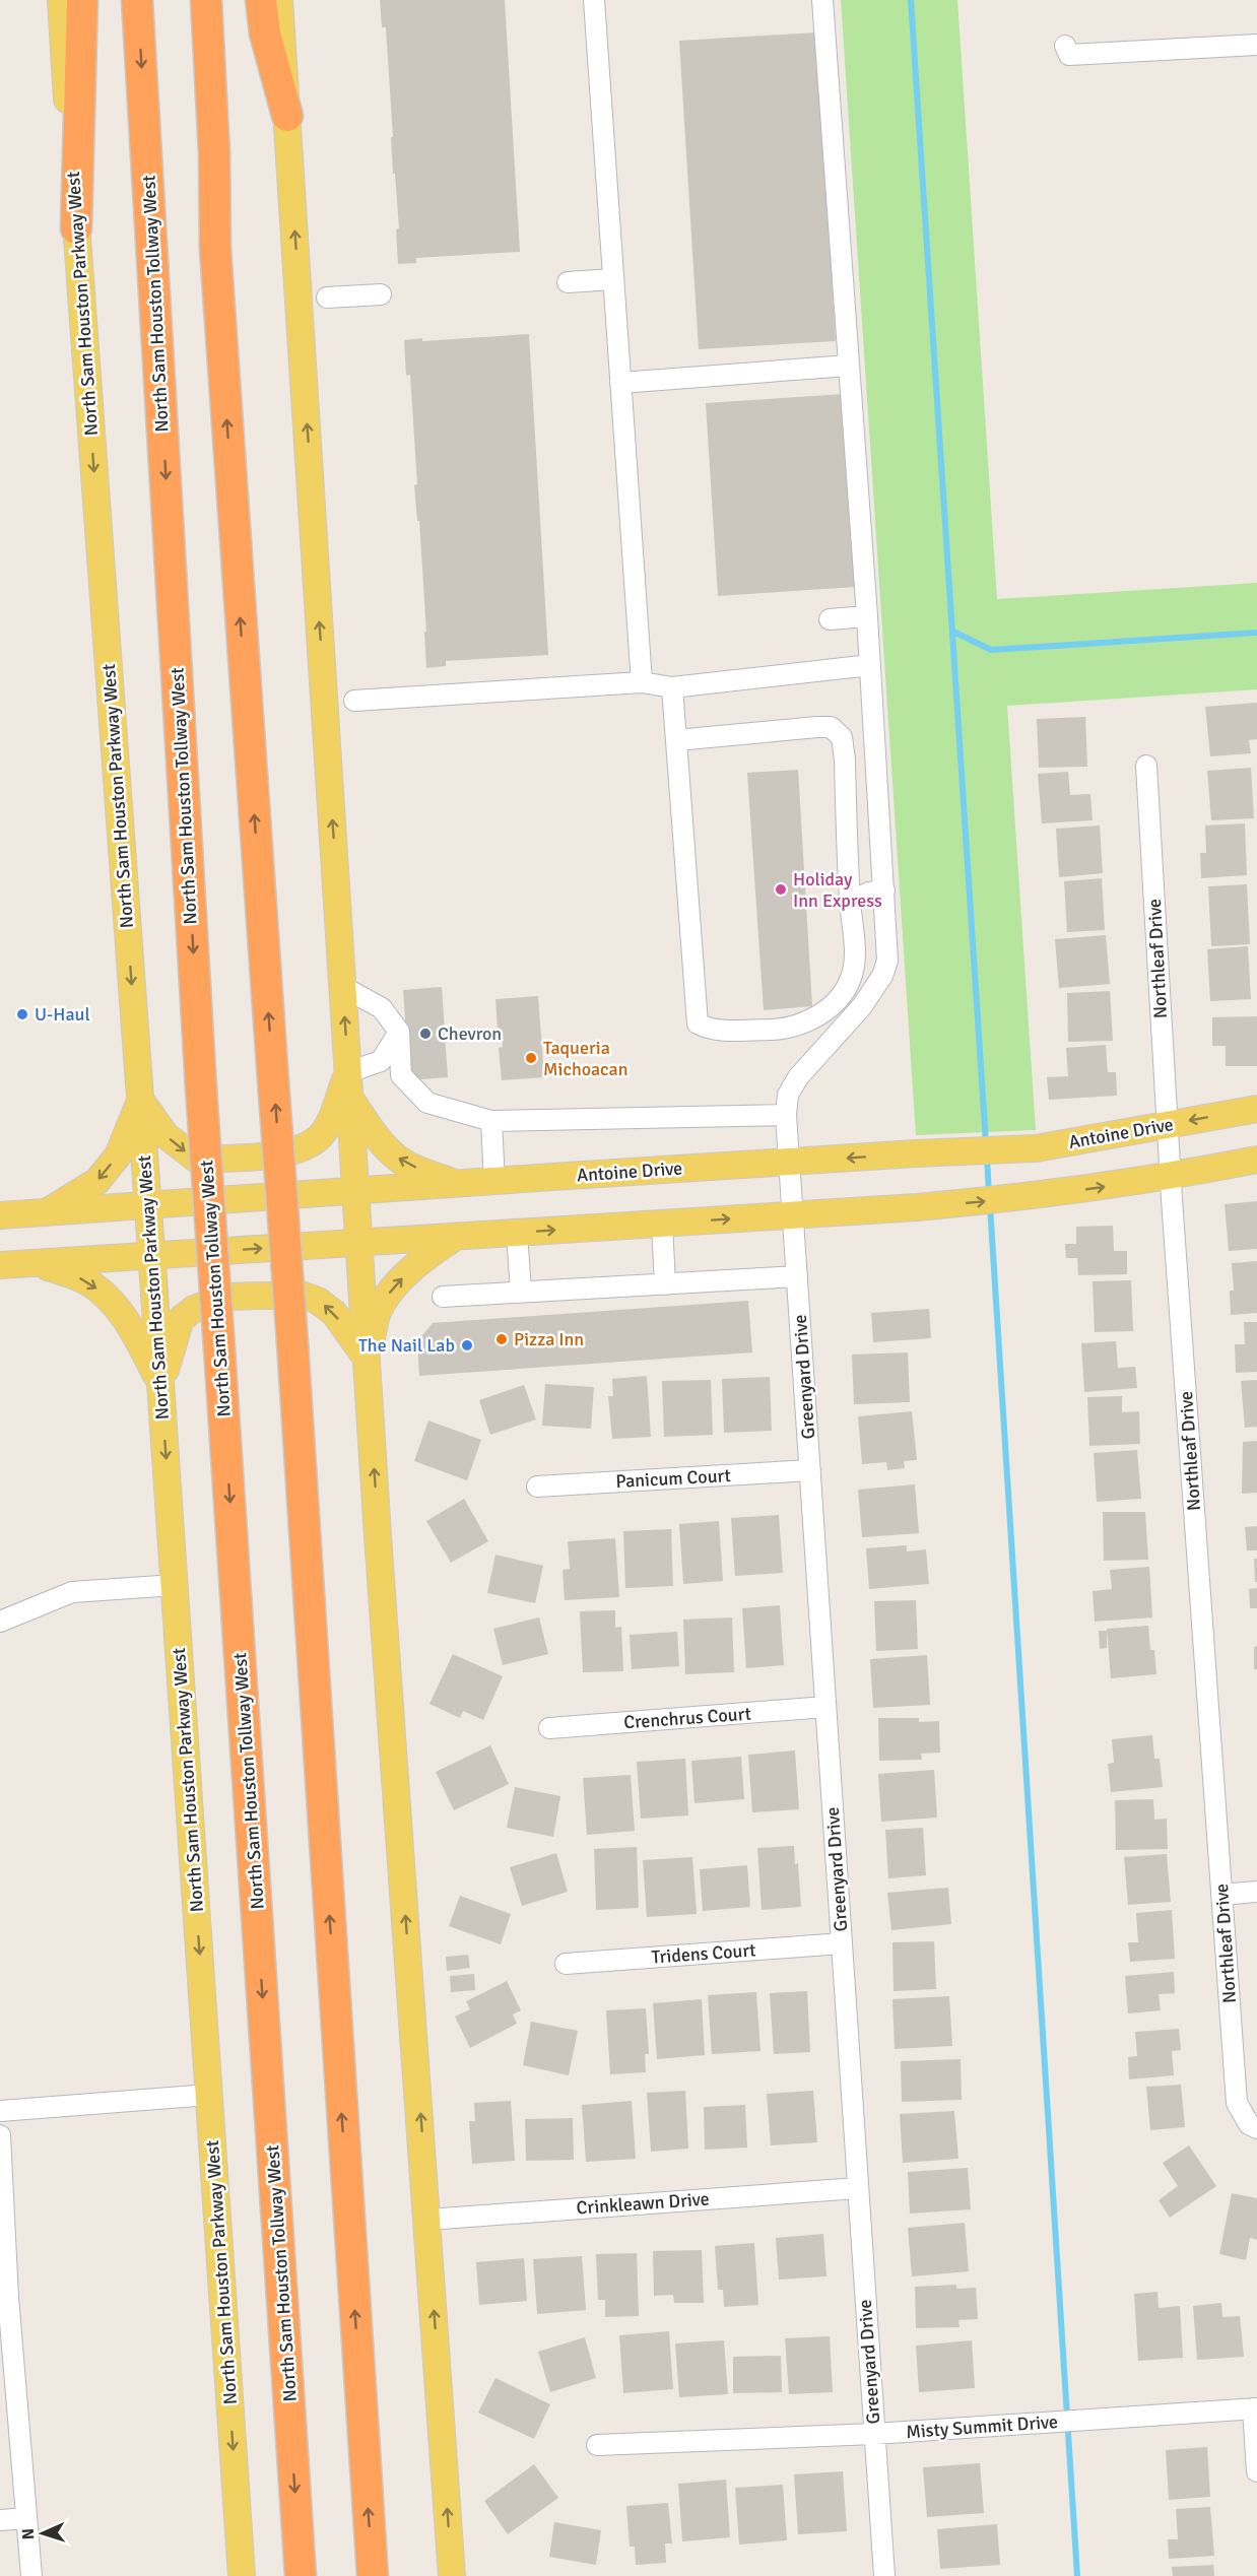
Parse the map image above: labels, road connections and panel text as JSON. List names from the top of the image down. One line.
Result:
{"streets":{"highway":["North Sam Houston Tollway West"],"main road":["North Sam Houston Parkway West","Antoine Drive"],"street":["Northleaf Drive","Greenyard Drive","Panicum Court","Crenchrus Court","Tridens Court","Crinkleawn Drive","Misty Summit Drive"]},"crossings":[["North Sam Houston Parkway West","Antoine Drive"],["Northleaf Drive","Antoine Drive"],["Antoine Drive","Greenyard Drive"],["Greenyard Drive","Panicum Court"],["Greenyard Drive","Crenchrus Court"],["Greenyard Drive","Tridens Court"],["Greenyard Drive","Crinkleawn Drive"],["Greenyard Drive","Misty Summit Drive"]],"places":["Holiday Inn Express","U-Haul","Chevron","Taqueria Michoacan","Pizza Inn","The Nail Lab"],"north":"left"}
